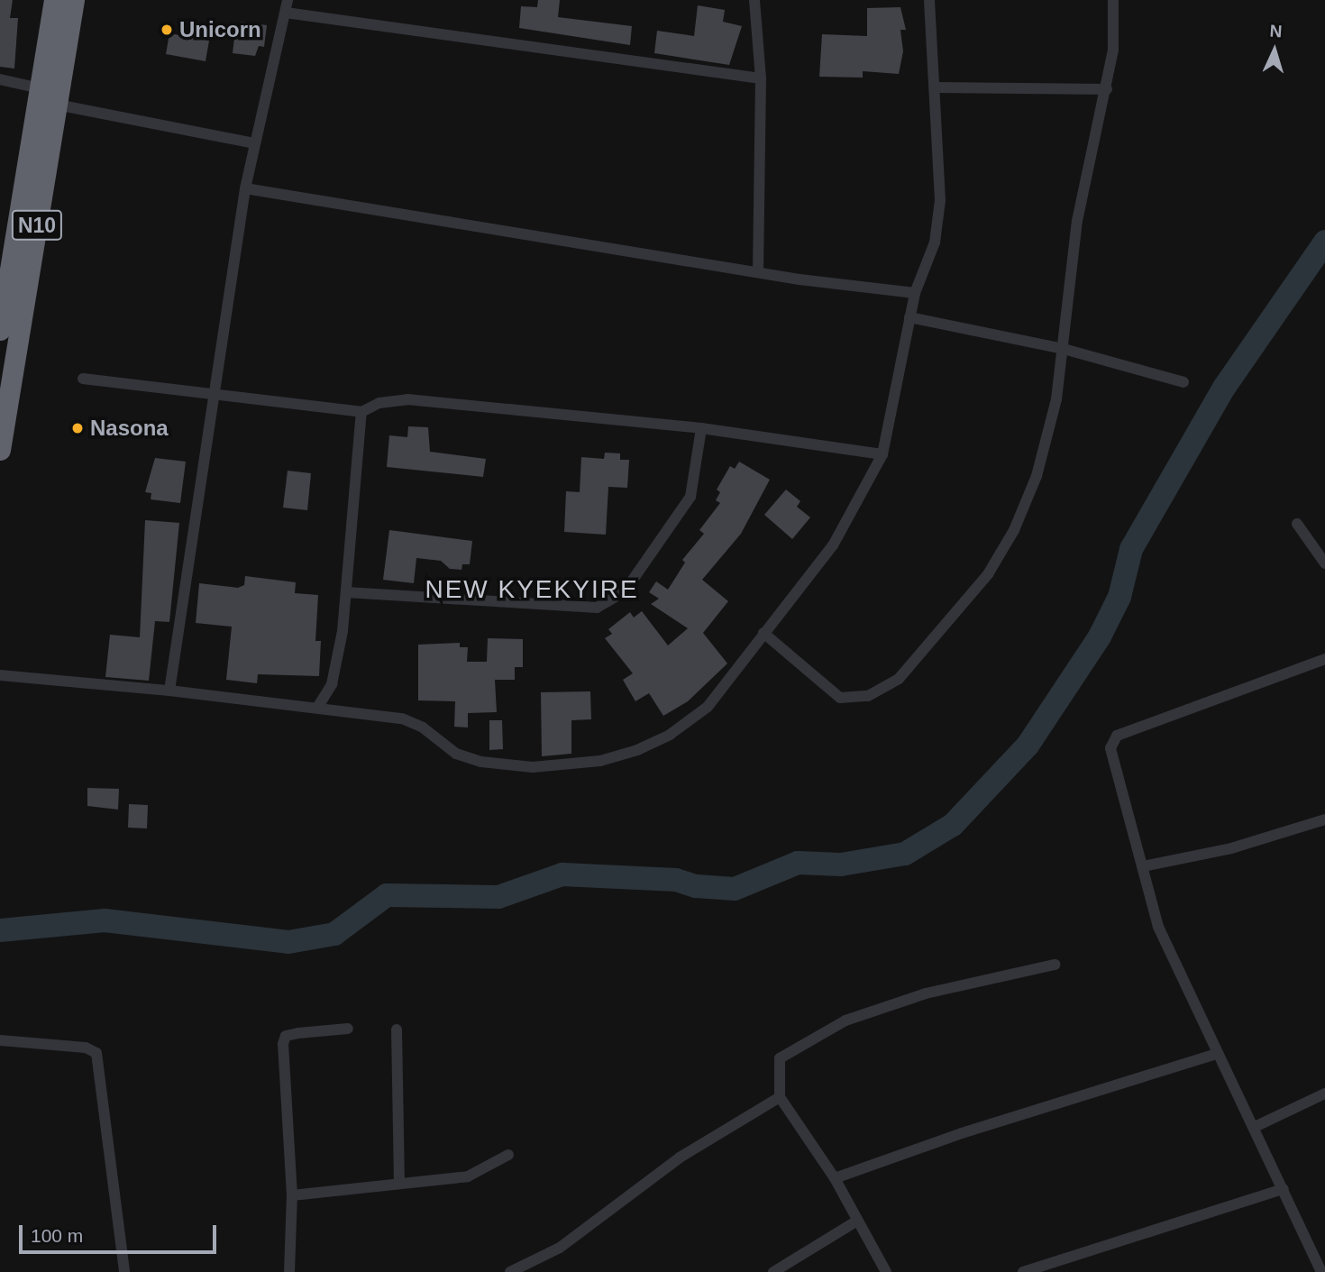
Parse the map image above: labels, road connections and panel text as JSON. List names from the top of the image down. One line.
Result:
{"streets":{"highway":["N10"]},"districts":["NEW KYEKYIRE"],"places":["Unicorn","Nasona"],"scale_bar":"100 m","north":"top"}
